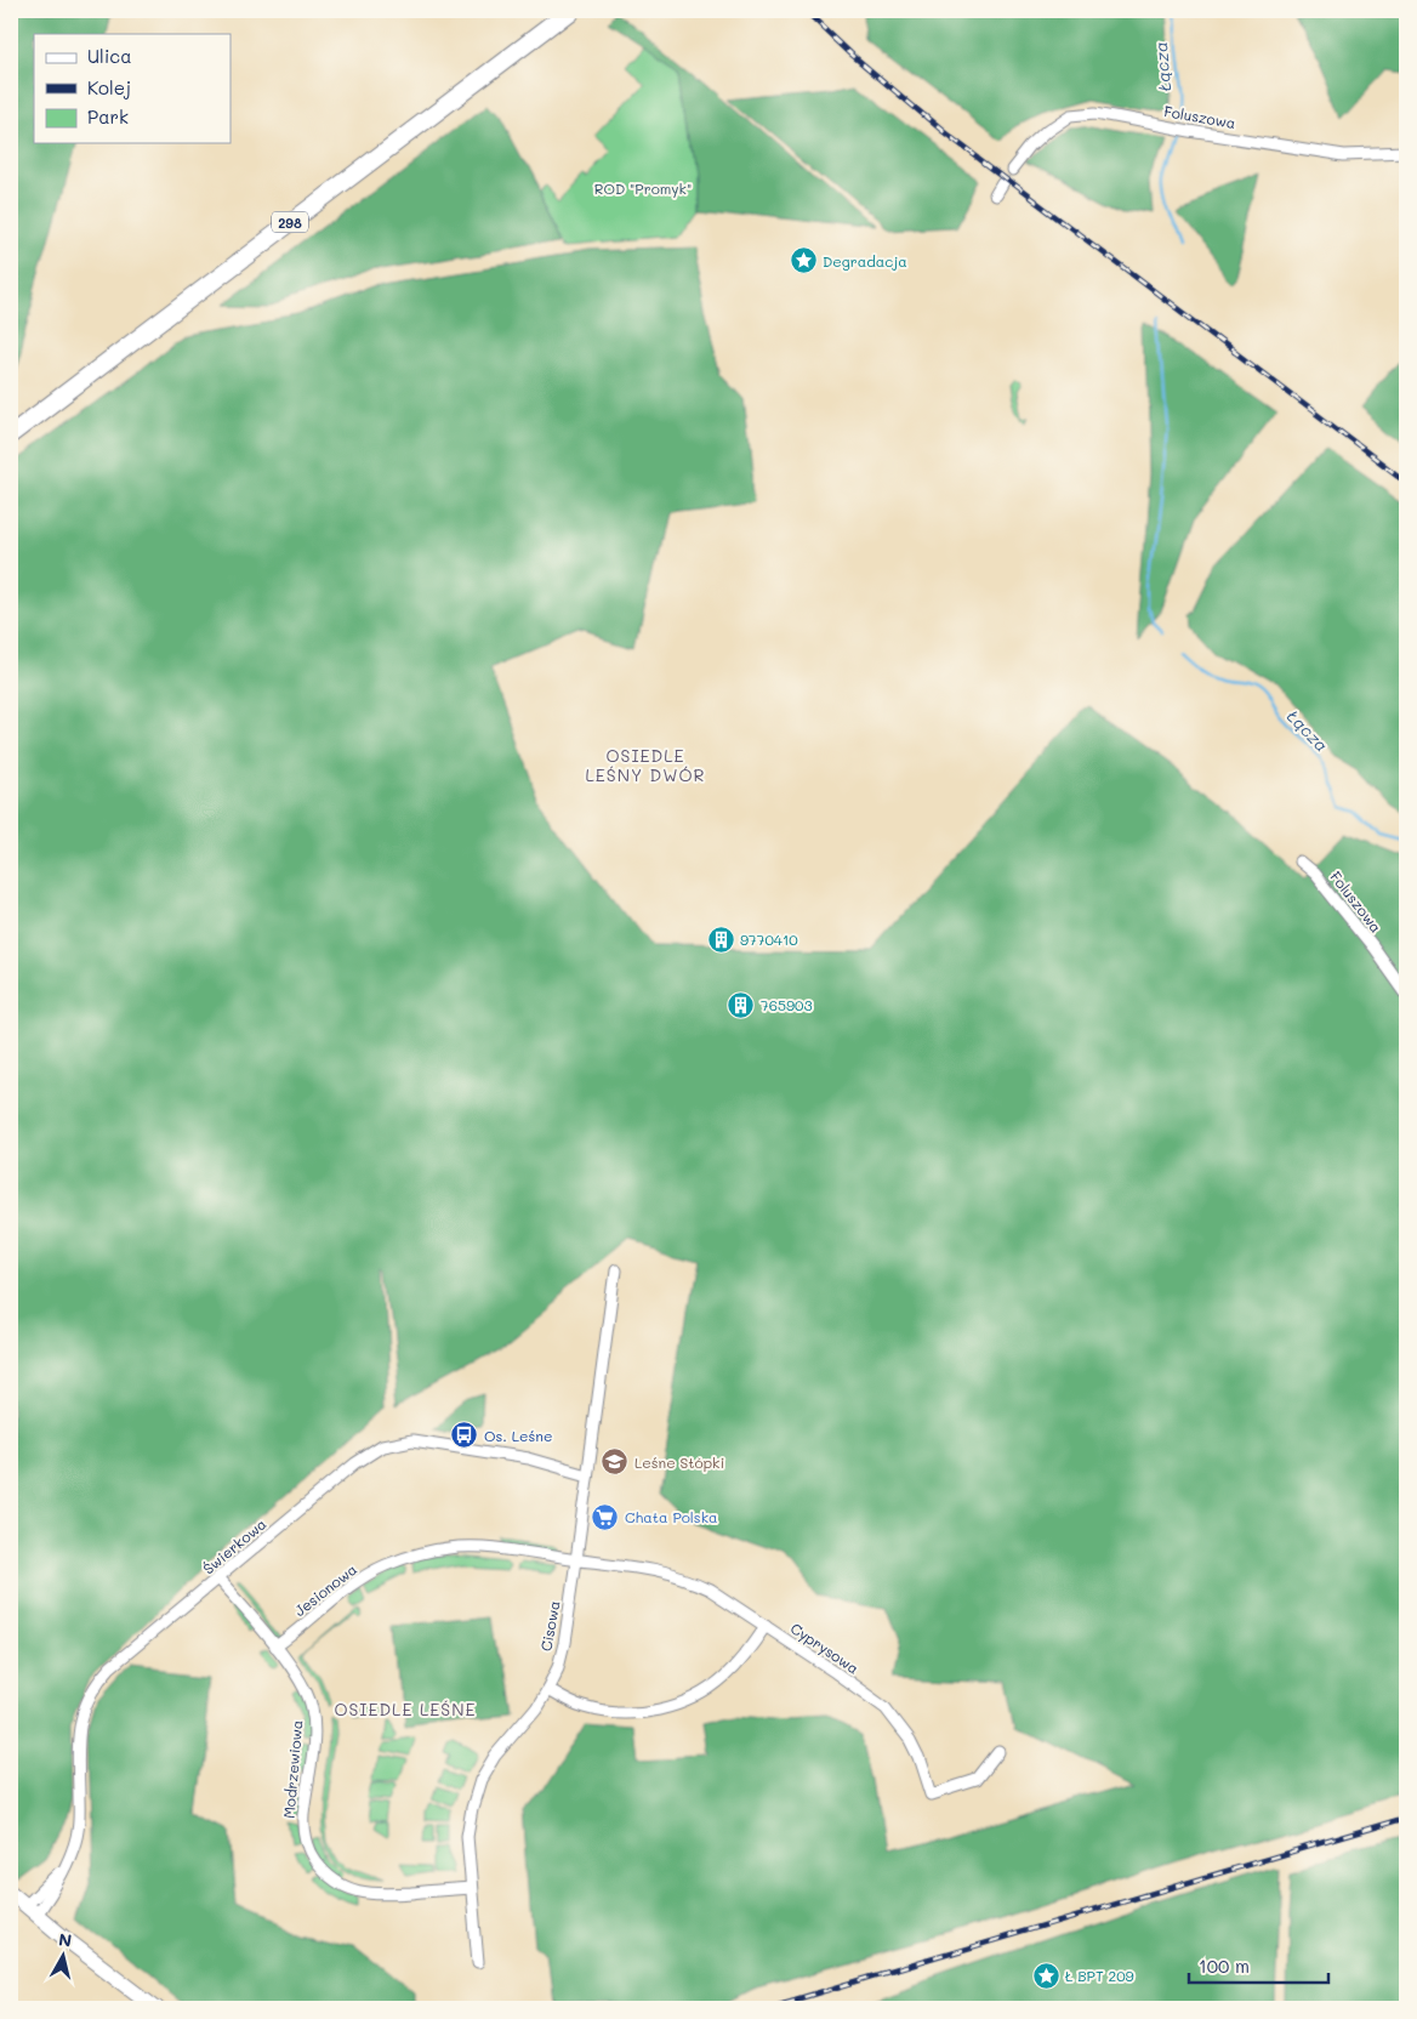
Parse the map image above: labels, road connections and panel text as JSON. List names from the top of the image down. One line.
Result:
{"streets":{"main road":["298"],"street":["Foluszowa","Świerkowa","Jesionowa","Cisowa","Cyprysowa","Modrzewiowa"]},"crossings":[["Świerkowa","Cisowa"],["Świerkowa","Modrzewiowa"],["Jesionowa","Cisowa"],["Jesionowa","Cyprysowa"],["Jesionowa","Modrzewiowa"],["Cisowa","Cyprysowa"],["Cisowa","Modrzewiowa"]],"districts":["OSIEDLE LEŚNY DWÓR","OSIEDLE LEŚNE"],"water":["Łącza"],"parks":["ROD \"Promyk\""],"places":{"place":["Degradacja","Ł BPT 209"],"building":["9770410","765903"],"bus stop":["Os. Leśne"],"school or university":["Leśne Stópki"],"supermarket":["Chata Polska"]},"legend":["Ulica","Kolej","Park"],"scale_bar":"100 m","north":"top"}
